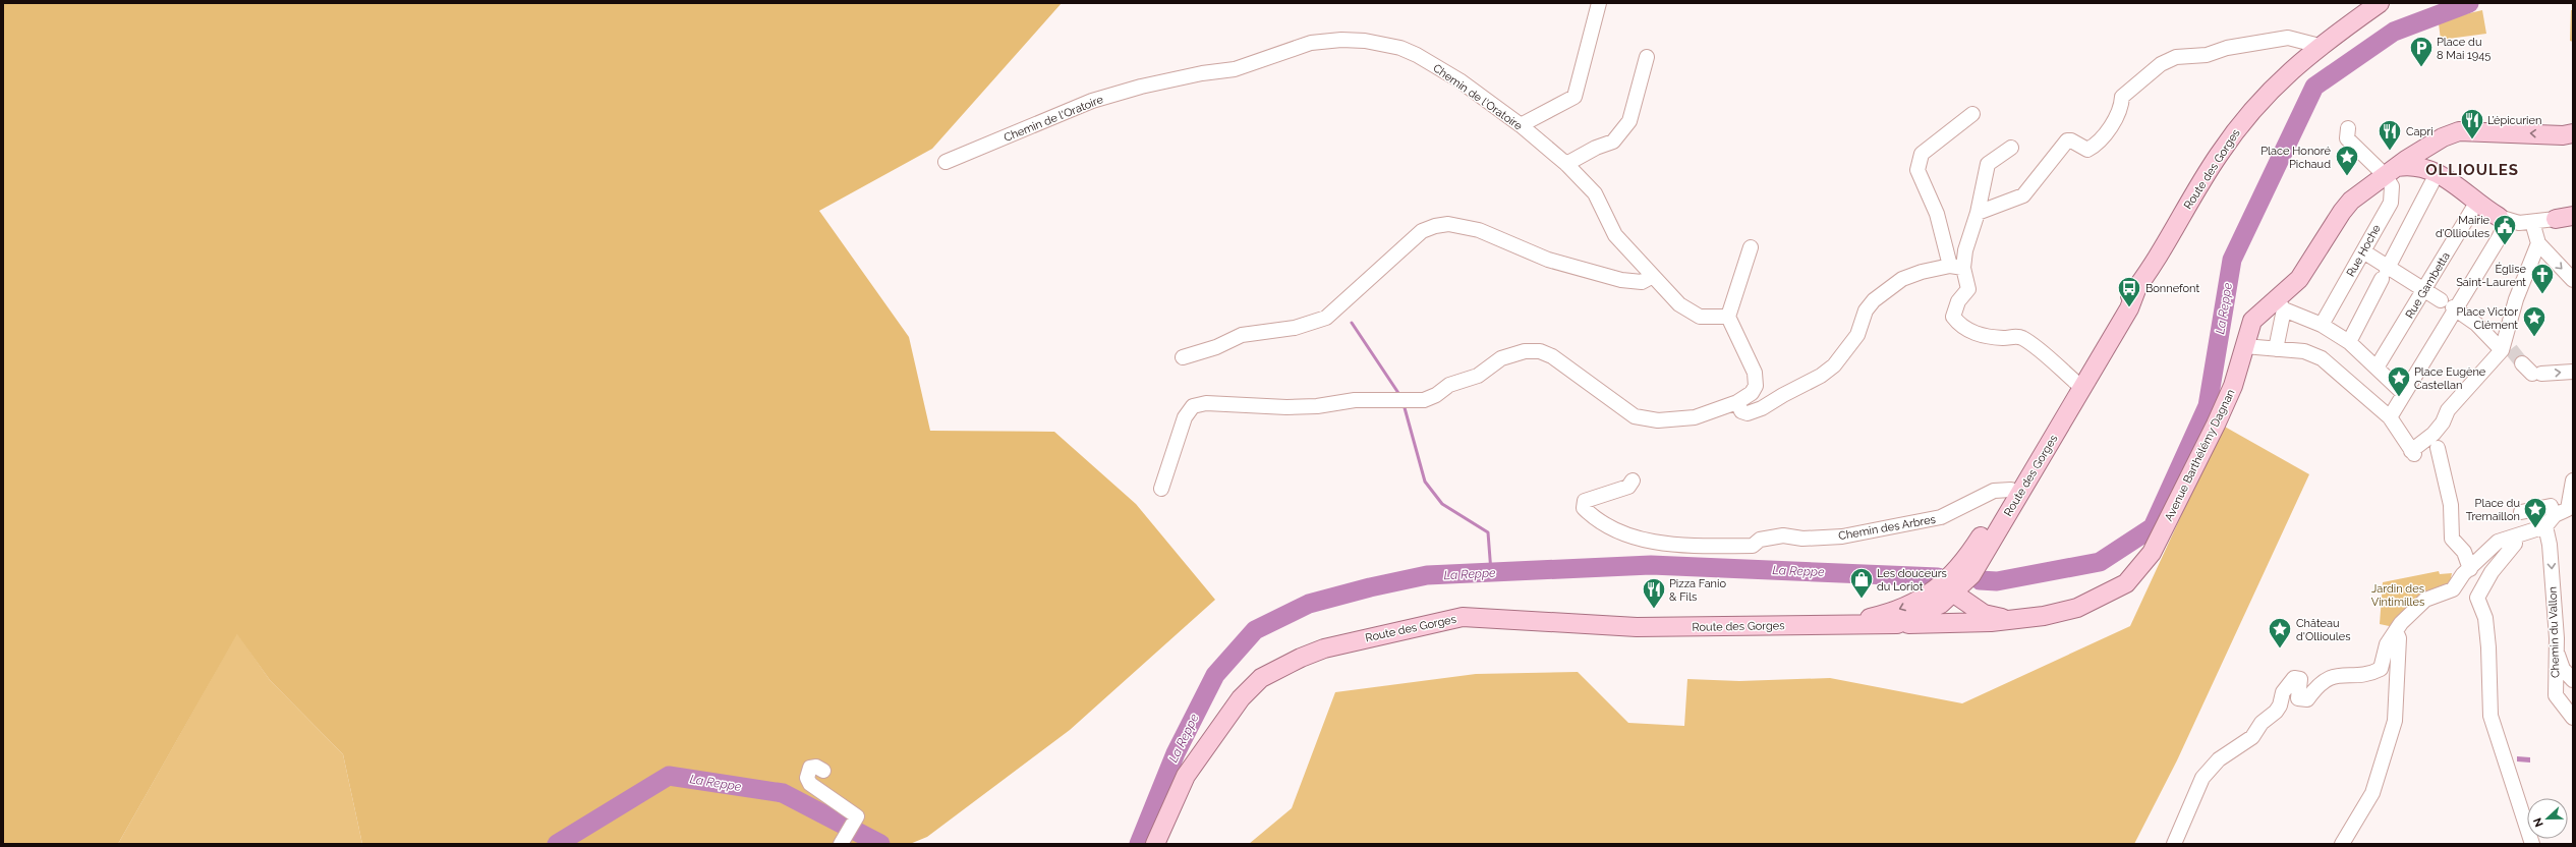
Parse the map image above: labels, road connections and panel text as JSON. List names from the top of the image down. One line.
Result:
{"streets":{"main road":["Route des Gorges","Avenue Barthélémy Dagnan"],"street":["Chemin de l'Oratoire","Rue Hoche","Rue Gambetta","Chemin des Arbres","Chemin du Vallon"]},"crossings":[["Route des Gorges","Chemin des Arbres"],["Rue Hoche","Avenue Barthélémy Dagnan"]],"districts":["OLLIOULES"],"water":["La Reppe"],"parks":["Jardin des Vintimilles"],"places":{"parking":["Place du 8 Mai 1945"],"restaurant":["L’épicurien","Capri","Pizza Fanio & Fils"],"place":["Place Honoré Pichaud","Place Victor Clément","Place Eugène Castellan","Place du Tremaillon","Château d'Ollioules"],"public building":["Mairie d’Ollioules"],"church":["Église Saint-Laurent"],"bus stop":["Bonnefont"],"shop":["Les douceurs du Loriot"]},"north":"left"}
